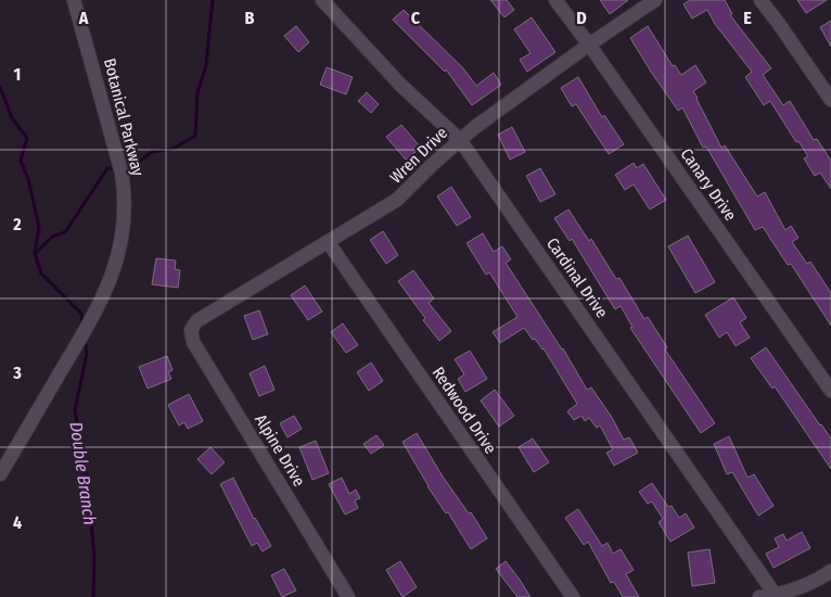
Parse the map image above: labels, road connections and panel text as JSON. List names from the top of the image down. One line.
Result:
{"streets":{"street":["Botanical Parkway","Wren Drive","Canary Drive","Cardinal Drive","Redwood Drive","Alpine Drive"]},"crossings":[["Wren Drive","Canary Drive"],["Wren Drive","Cardinal Drive"],["Wren Drive","Redwood Drive"],["Wren Drive","Alpine Drive"]],"water":["Double Branch"],"grid":{"columns":["A","B","C","D","E"],"rows":["1","2","3","4"]}}
